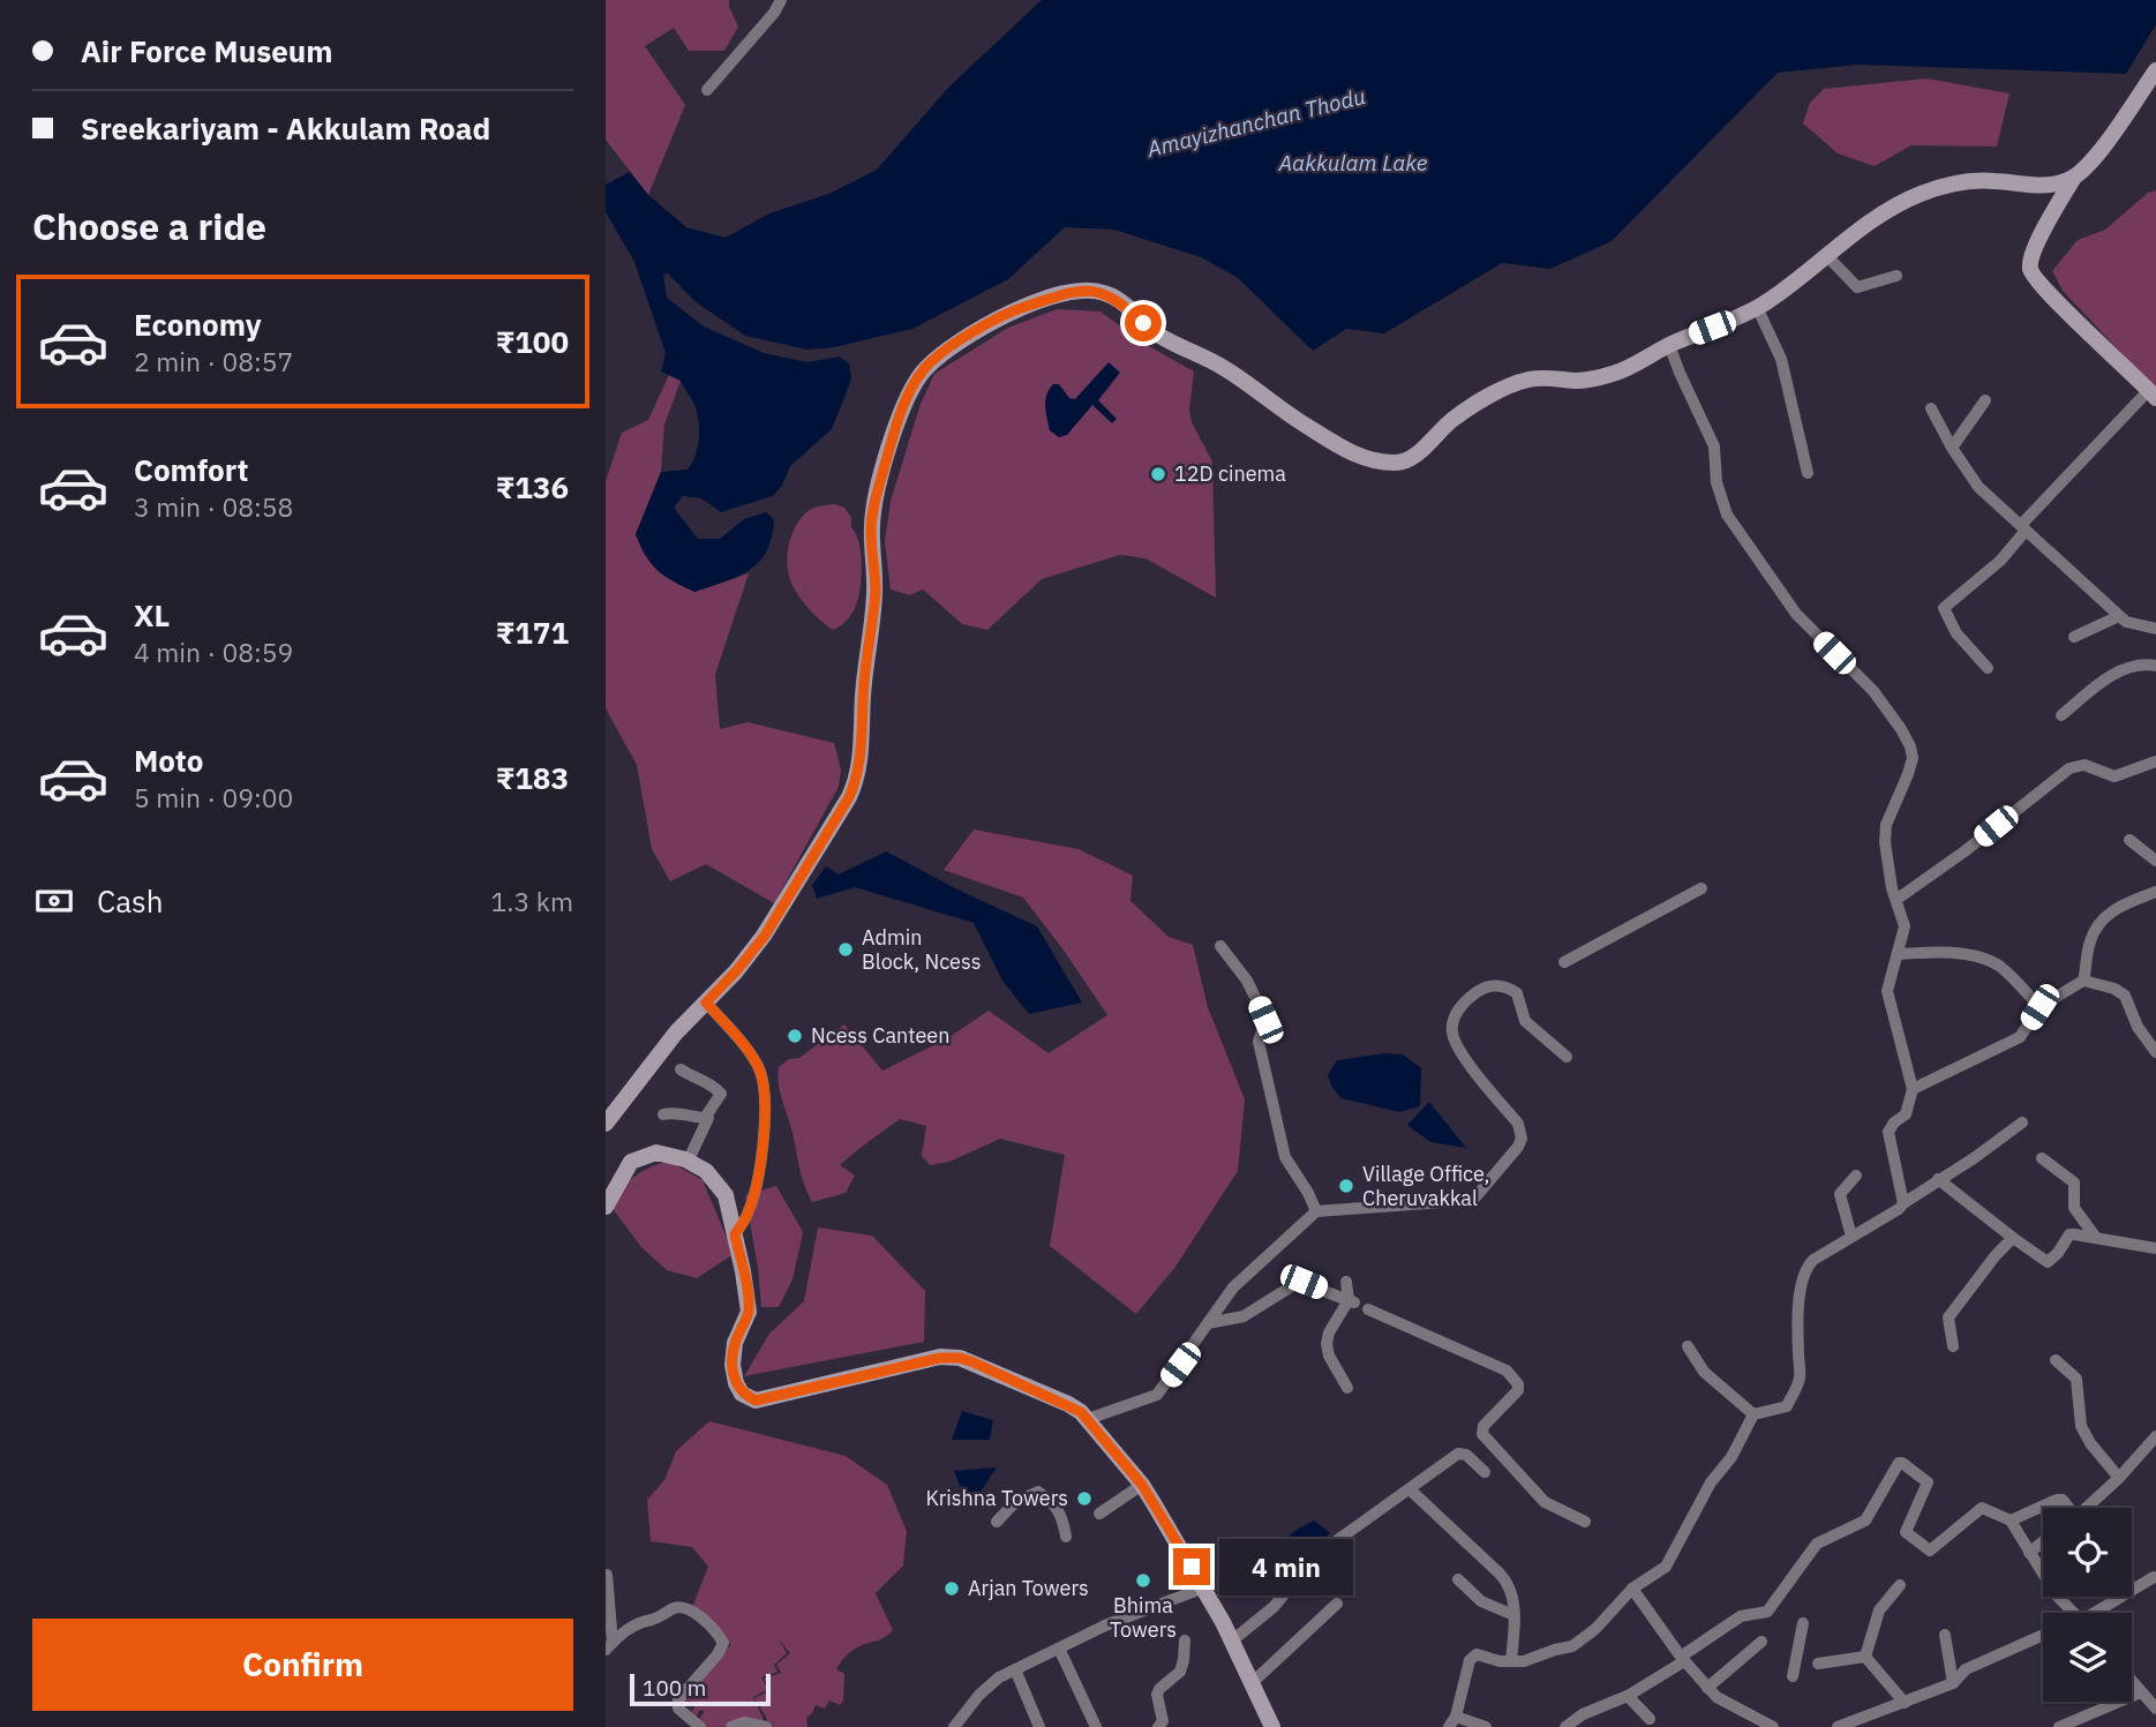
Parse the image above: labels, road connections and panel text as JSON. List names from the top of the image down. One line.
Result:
{"water":["Amayizhanchan Thodu","Aakkulam Lake"],"places":["12D cinema","Admin Block, Ncess","Ncess Canteen","Village Office, Cheruvakkal","Krishna Towers","Bhima Towers","Arjan Towers"],"scale_bar":"100 m","page":{"banner":["Air Force Museum","Sreekariyam - Akkulam Road"],"heading":"Choose a ride","list":[{"name":"Economy","note":"2 min · 08:57","value":"₹100"},{"name":"Comfort","note":"3 min · 08:58","value":"₹136"},{"name":"XL","note":"4 min · 08:59","value":"₹171"},{"name":"Moto","note":"5 min · 09:00","value":"₹183"}],"pay":["Cash","1.3 km"],"bubble":"4 min","buttons":"Confirm","scale":"100 m"}}
